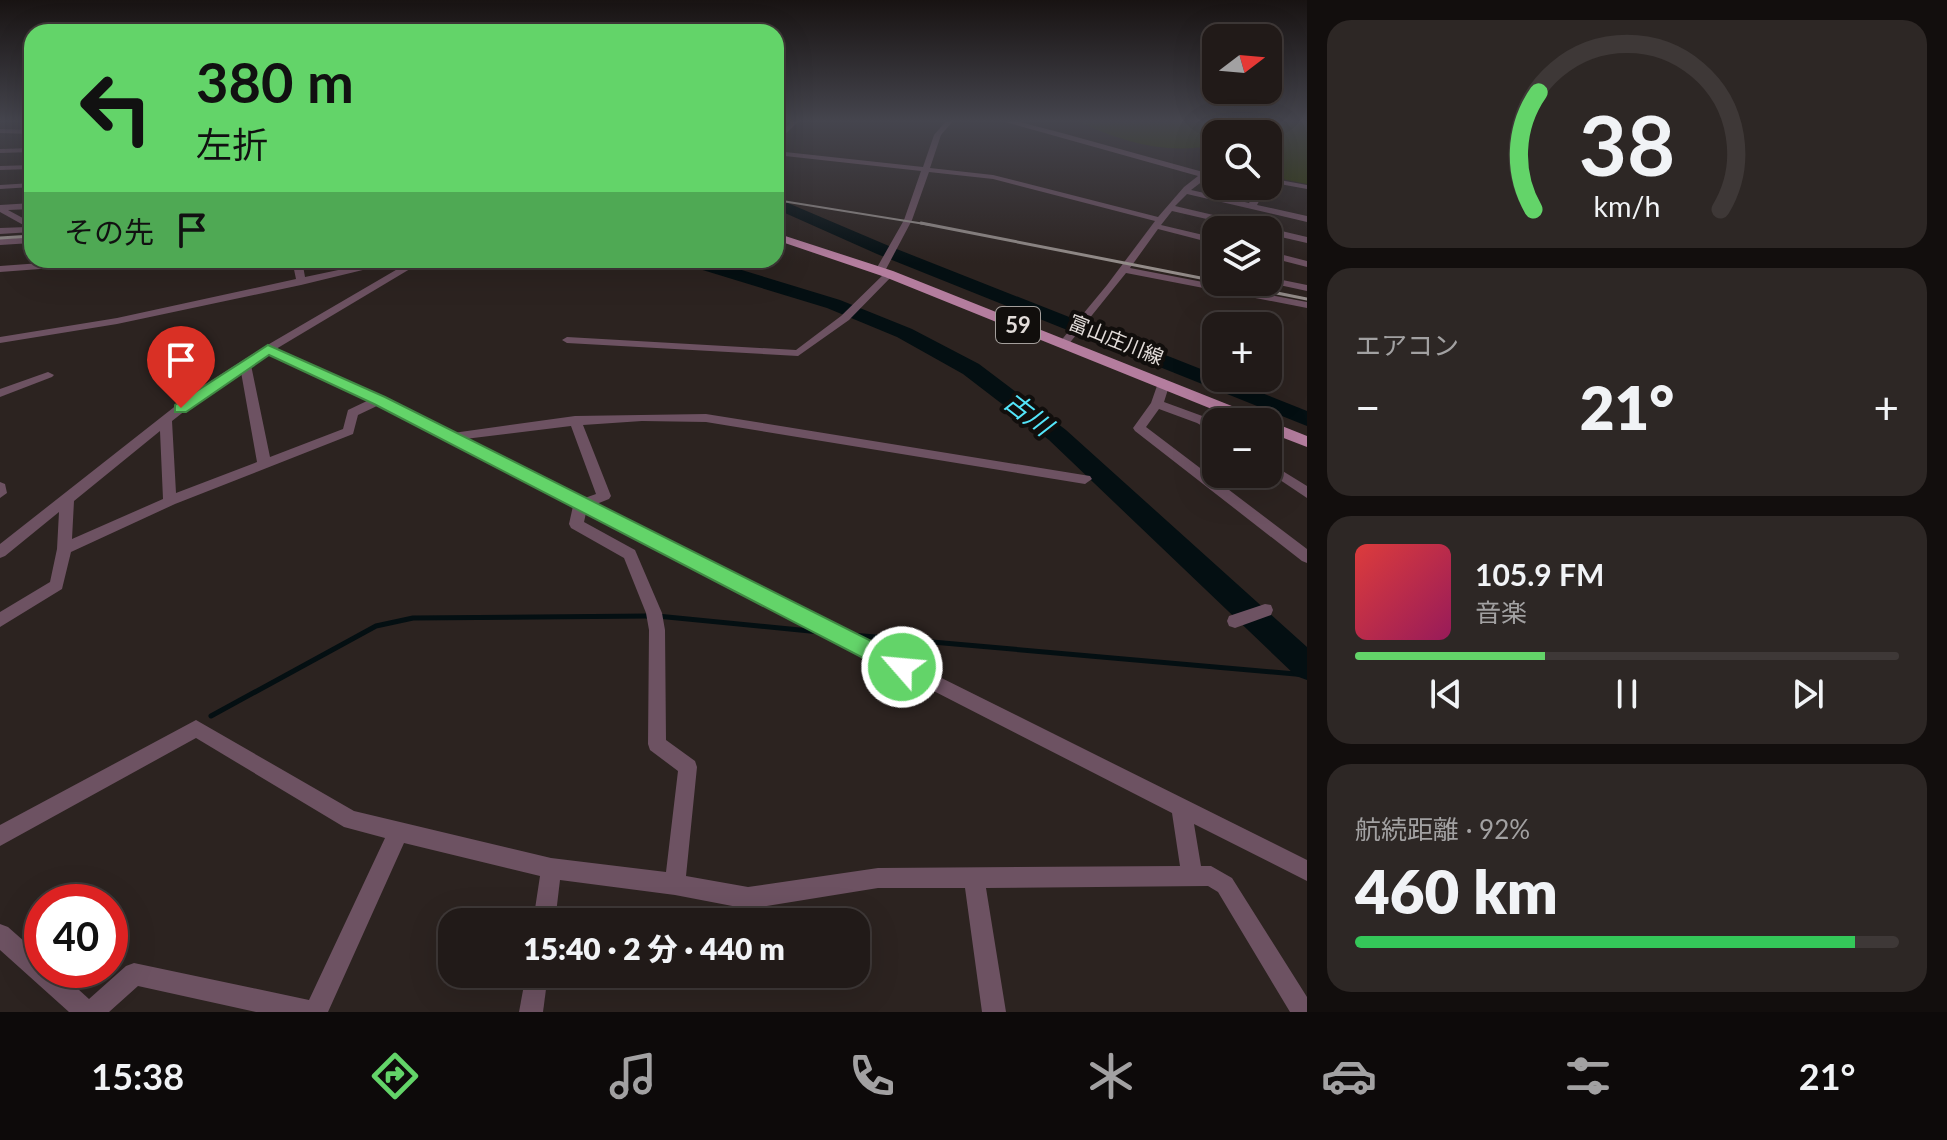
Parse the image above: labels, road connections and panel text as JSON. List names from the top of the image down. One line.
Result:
{"streets":{"main road":["59","富山庄川線"]},"water":["古川"],"north":"right","page":{"map_buttons":["+","−"],"turn":["380 m","左折"],"then":"その先","tile":["エアコン",["航続距離 · 92%","460 km"]],"heat":["−","21°","+"],"song":["105.9 FM","音楽"],"limit":"40","trip":"15:40 · 2 分 · 440 m","tabs":["15:38","21°"],"gauge":["38","km/h"]}}
